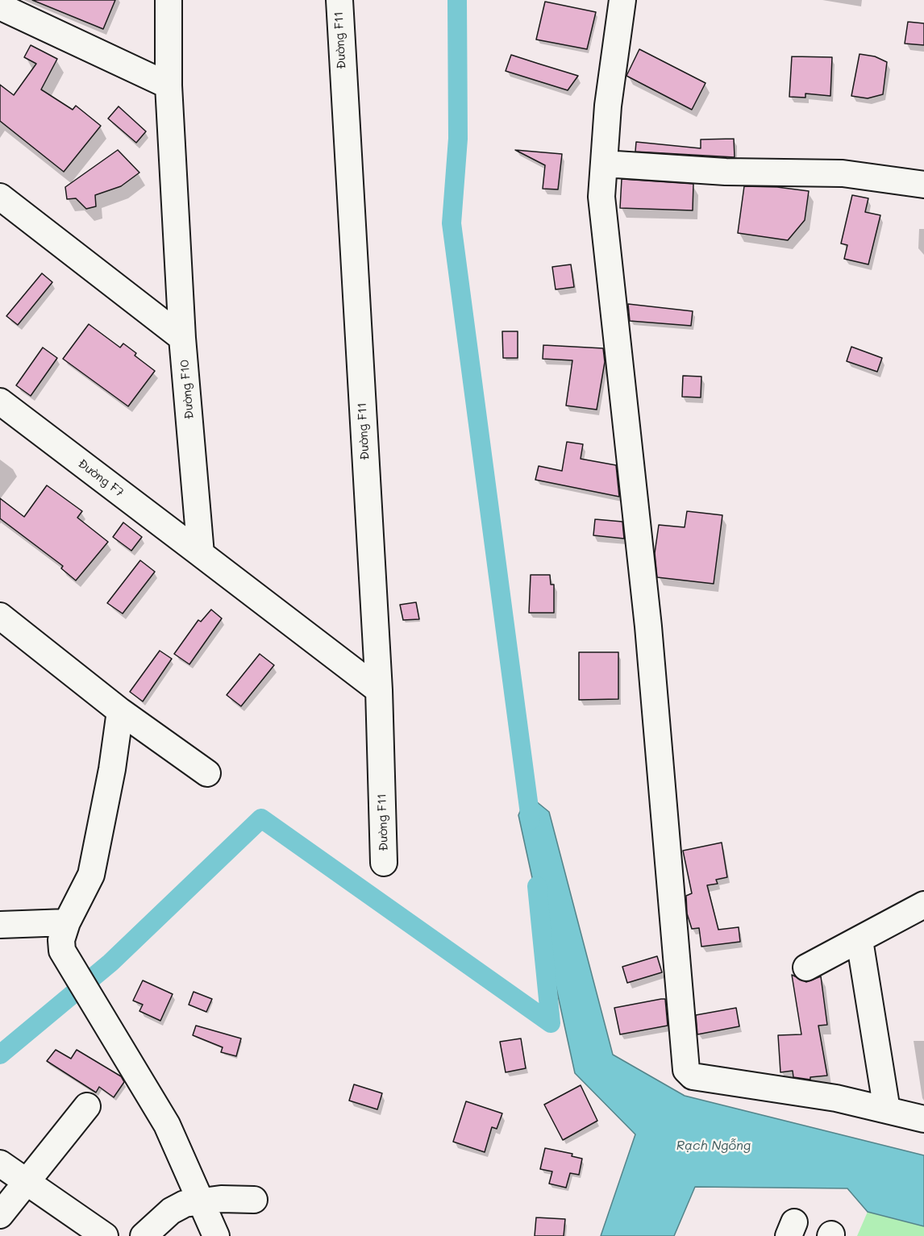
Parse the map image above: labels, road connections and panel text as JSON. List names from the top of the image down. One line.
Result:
{"streets":{"street":["Đường F11","Đường F10","Đường F7"]},"crossings":[["Đường F10","Đường F7"]],"water":["Rạch Ngỗng"]}
